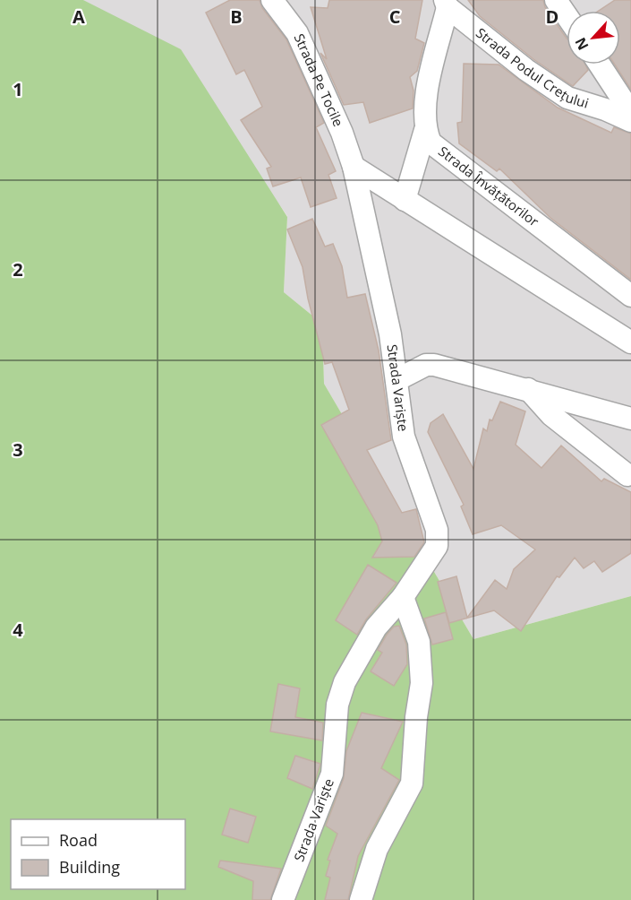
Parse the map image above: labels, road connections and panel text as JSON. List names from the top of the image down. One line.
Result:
{"streets":{"street":["Strada Podul Crețului","Strada Pe Tocile","Strada Învățătorilor","Strada Variște"]},"crossings":[["Strada Pe Tocile","Strada Variște"]],"legend":["Road","Building"],"north":"bottom left","grid":{"columns":["A","B","C","D"],"rows":["1","2","3","4"]}}
